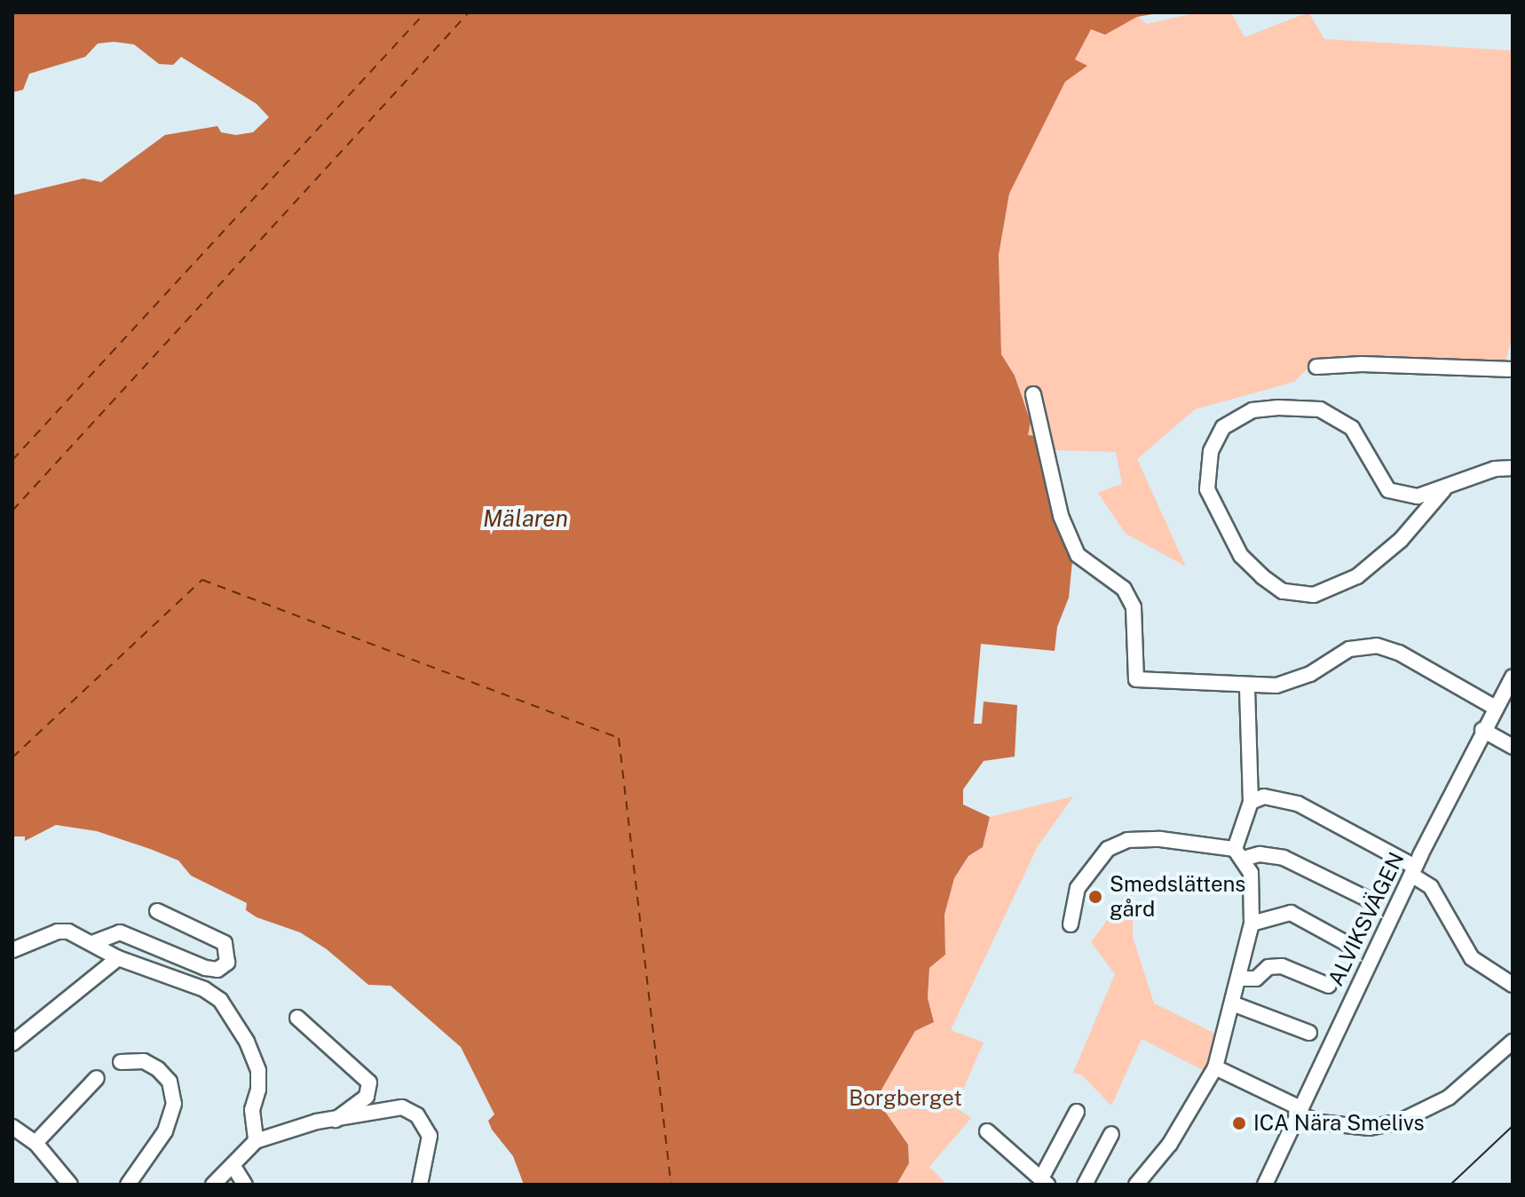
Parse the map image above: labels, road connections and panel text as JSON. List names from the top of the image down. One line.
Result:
{"streets":{"street":["ALVIKSVÄGEN"]},"water":["Mälaren"],"parks":["Borgberget"],"places":["Smedslättens gård","ICA Nära Smelivs"]}
